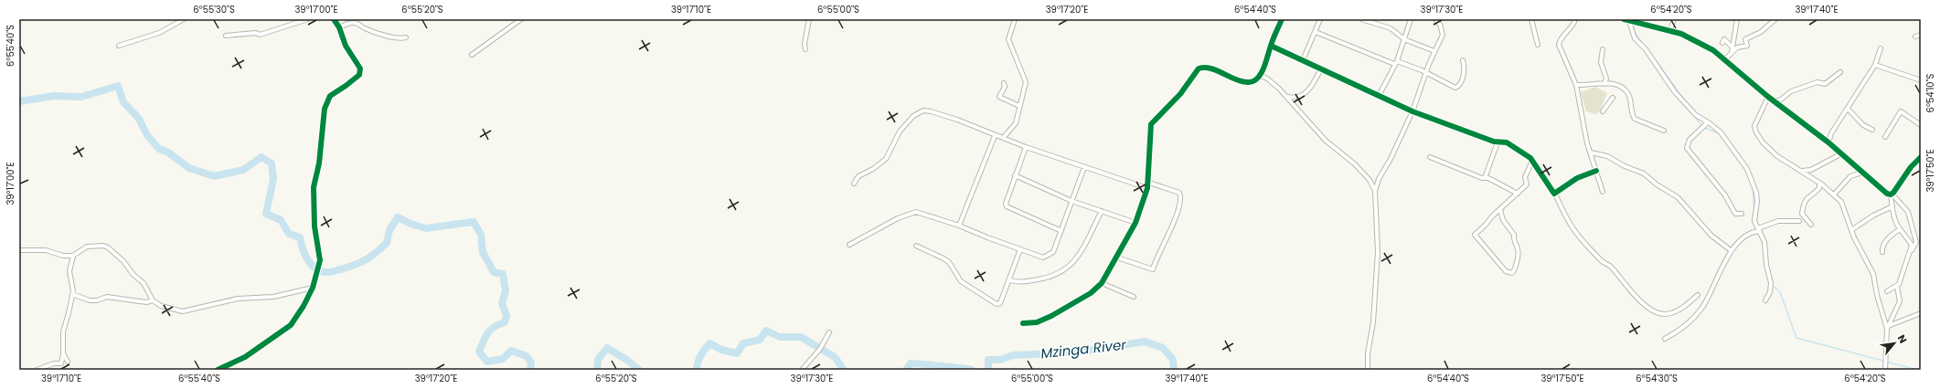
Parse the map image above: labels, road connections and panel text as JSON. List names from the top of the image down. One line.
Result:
{"water":["Mzinga River"],"north":"top right","coordinates":["6°55'30\"S","39°17'00\"E","6°55'20\"S","39°17'10\"E","6°55'00\"S","39°17'20\"E","6°54'40\"S","39°17'30\"E","6°54'20\"S","39°17'40\"E","6°55'40\"S","6°54'10\"S","39°17'50\"E","6°54'30\"S"]}
